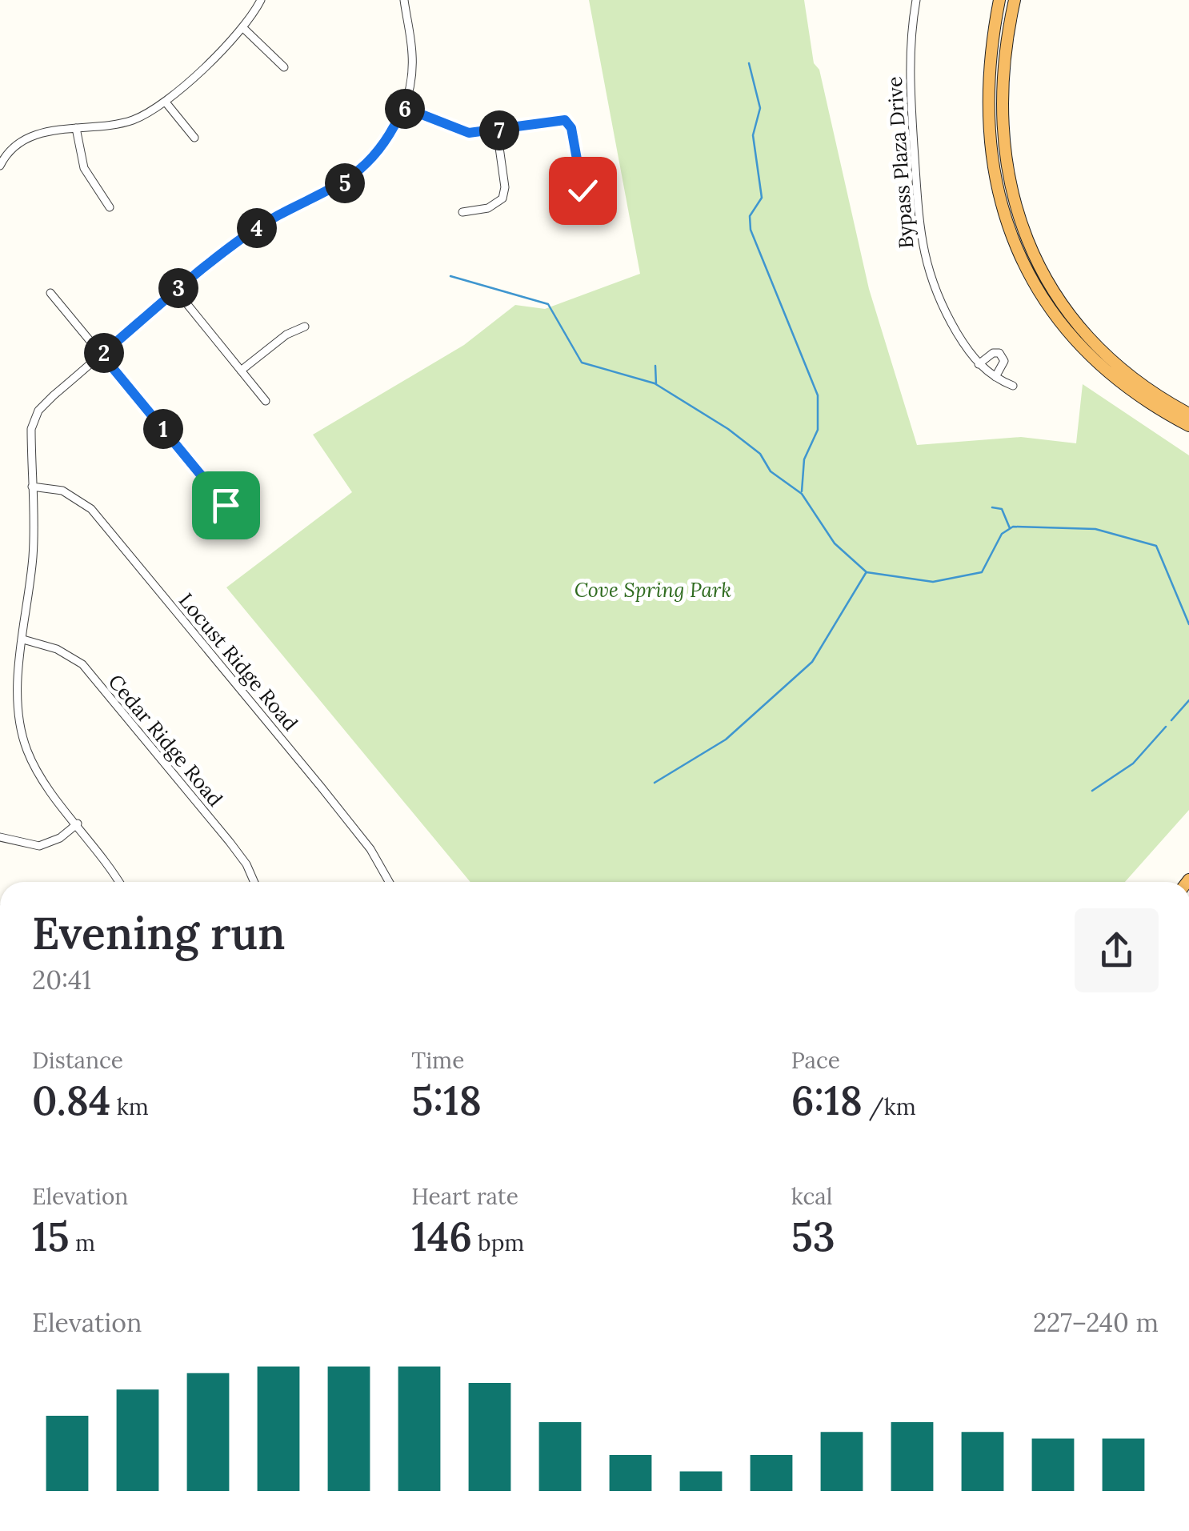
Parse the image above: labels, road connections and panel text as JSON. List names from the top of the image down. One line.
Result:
{"streets":{"street":["Bypass Plaza Drive","Locust Ridge Road","Cedar Ridge Road"]},"parks":["Cove Spring Park"],"page":{"pins":["6","7","5","4","3","2","1"],"heading":["Evening run","20:41"],"stats":[["Distance","0.84 km"],["Time","5:18"],["Pace","6:18 /km"],["Elevation","15 m"],["Heart rate","146 bpm"],["kcal","53"]],"chart":["Elevation","227–240 m"]}}
